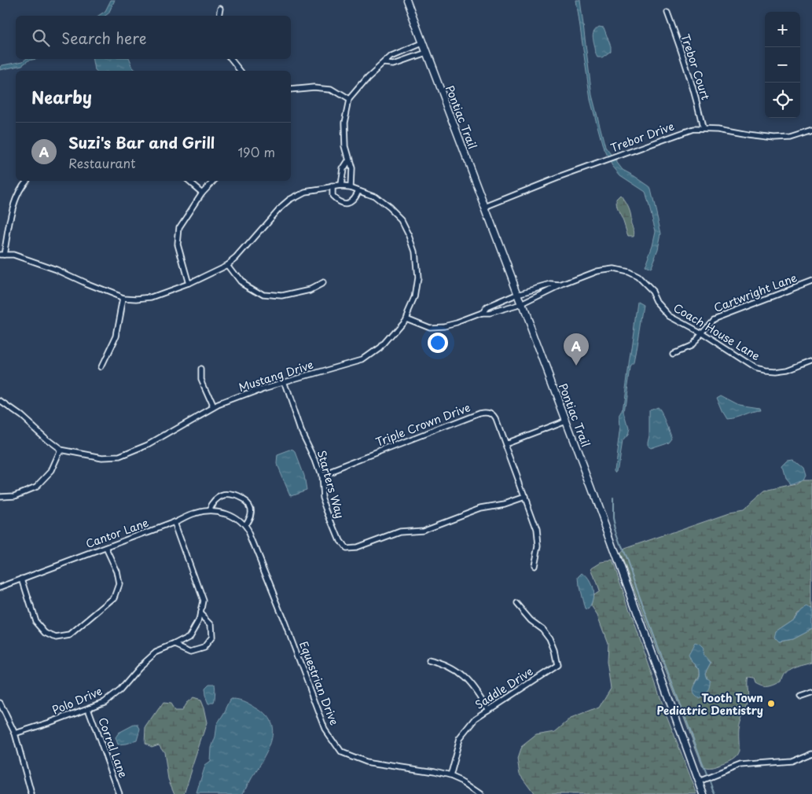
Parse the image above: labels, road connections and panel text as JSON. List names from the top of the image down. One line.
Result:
{"streets":{"main road":["Pontiac Trail"],"street":["Trebor Court","Trebor Drive","Cartwright Lane","Coach House Lane","Mustang Drive","Triple Crown Drive","Starters Way","Cantor Lane","Equestrian Drive","Saddle Drive","Polo Drive","Corral Lane"]},"crossings":[["Trebor Court","Trebor Drive"],["Pontiac Trail","Trebor Drive"],["Pontiac Trail","Coach House Lane"],["Cartwright Lane","Coach House Lane"],["Mustang Drive","Starters Way"],["Triple Crown Drive","Starters Way"],["Cantor Lane","Polo Drive"],["Equestrian Drive","Saddle Drive"],["Polo Drive","Corral Lane"]],"places":["Tooth Town Pediatric Dentistry"],"page":{"map_buttons":["+","−"],"search":"Search here","heading":"Nearby","list":[{"mark":"A","name":"Suzi's Bar and Grill","note":"Restaurant","value":"190 m"}],"pins":"A"}}
